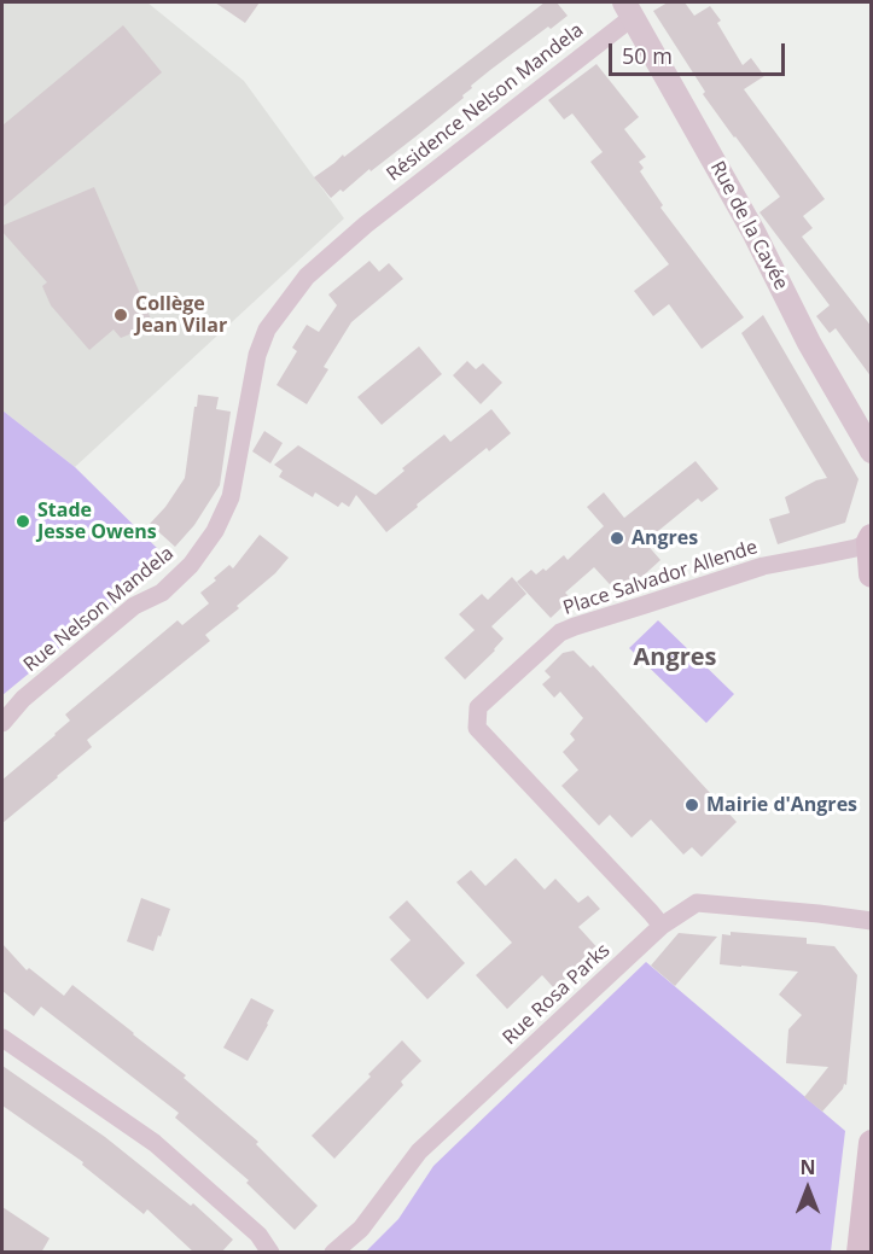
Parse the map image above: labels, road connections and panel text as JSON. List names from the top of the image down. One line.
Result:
{"streets":{"street":["Résidence Nelson Mandela","Rue de la Cavée","Place Salvador Allende","Rue Nelson Mandela","Rue Rosa Parks"]},"crossings":[["Résidence Nelson Mandela","Rue de la Cavée"],["Résidence Nelson Mandela","Rue Nelson Mandela"],["Place Salvador Allende","Rue Rosa Parks"]],"districts":["Angres"],"places":["Collège Jean Vilar","Stade Jesse Owens","Angres","Mairie d'Angres"],"scale_bar":"50 m","north":"top"}
